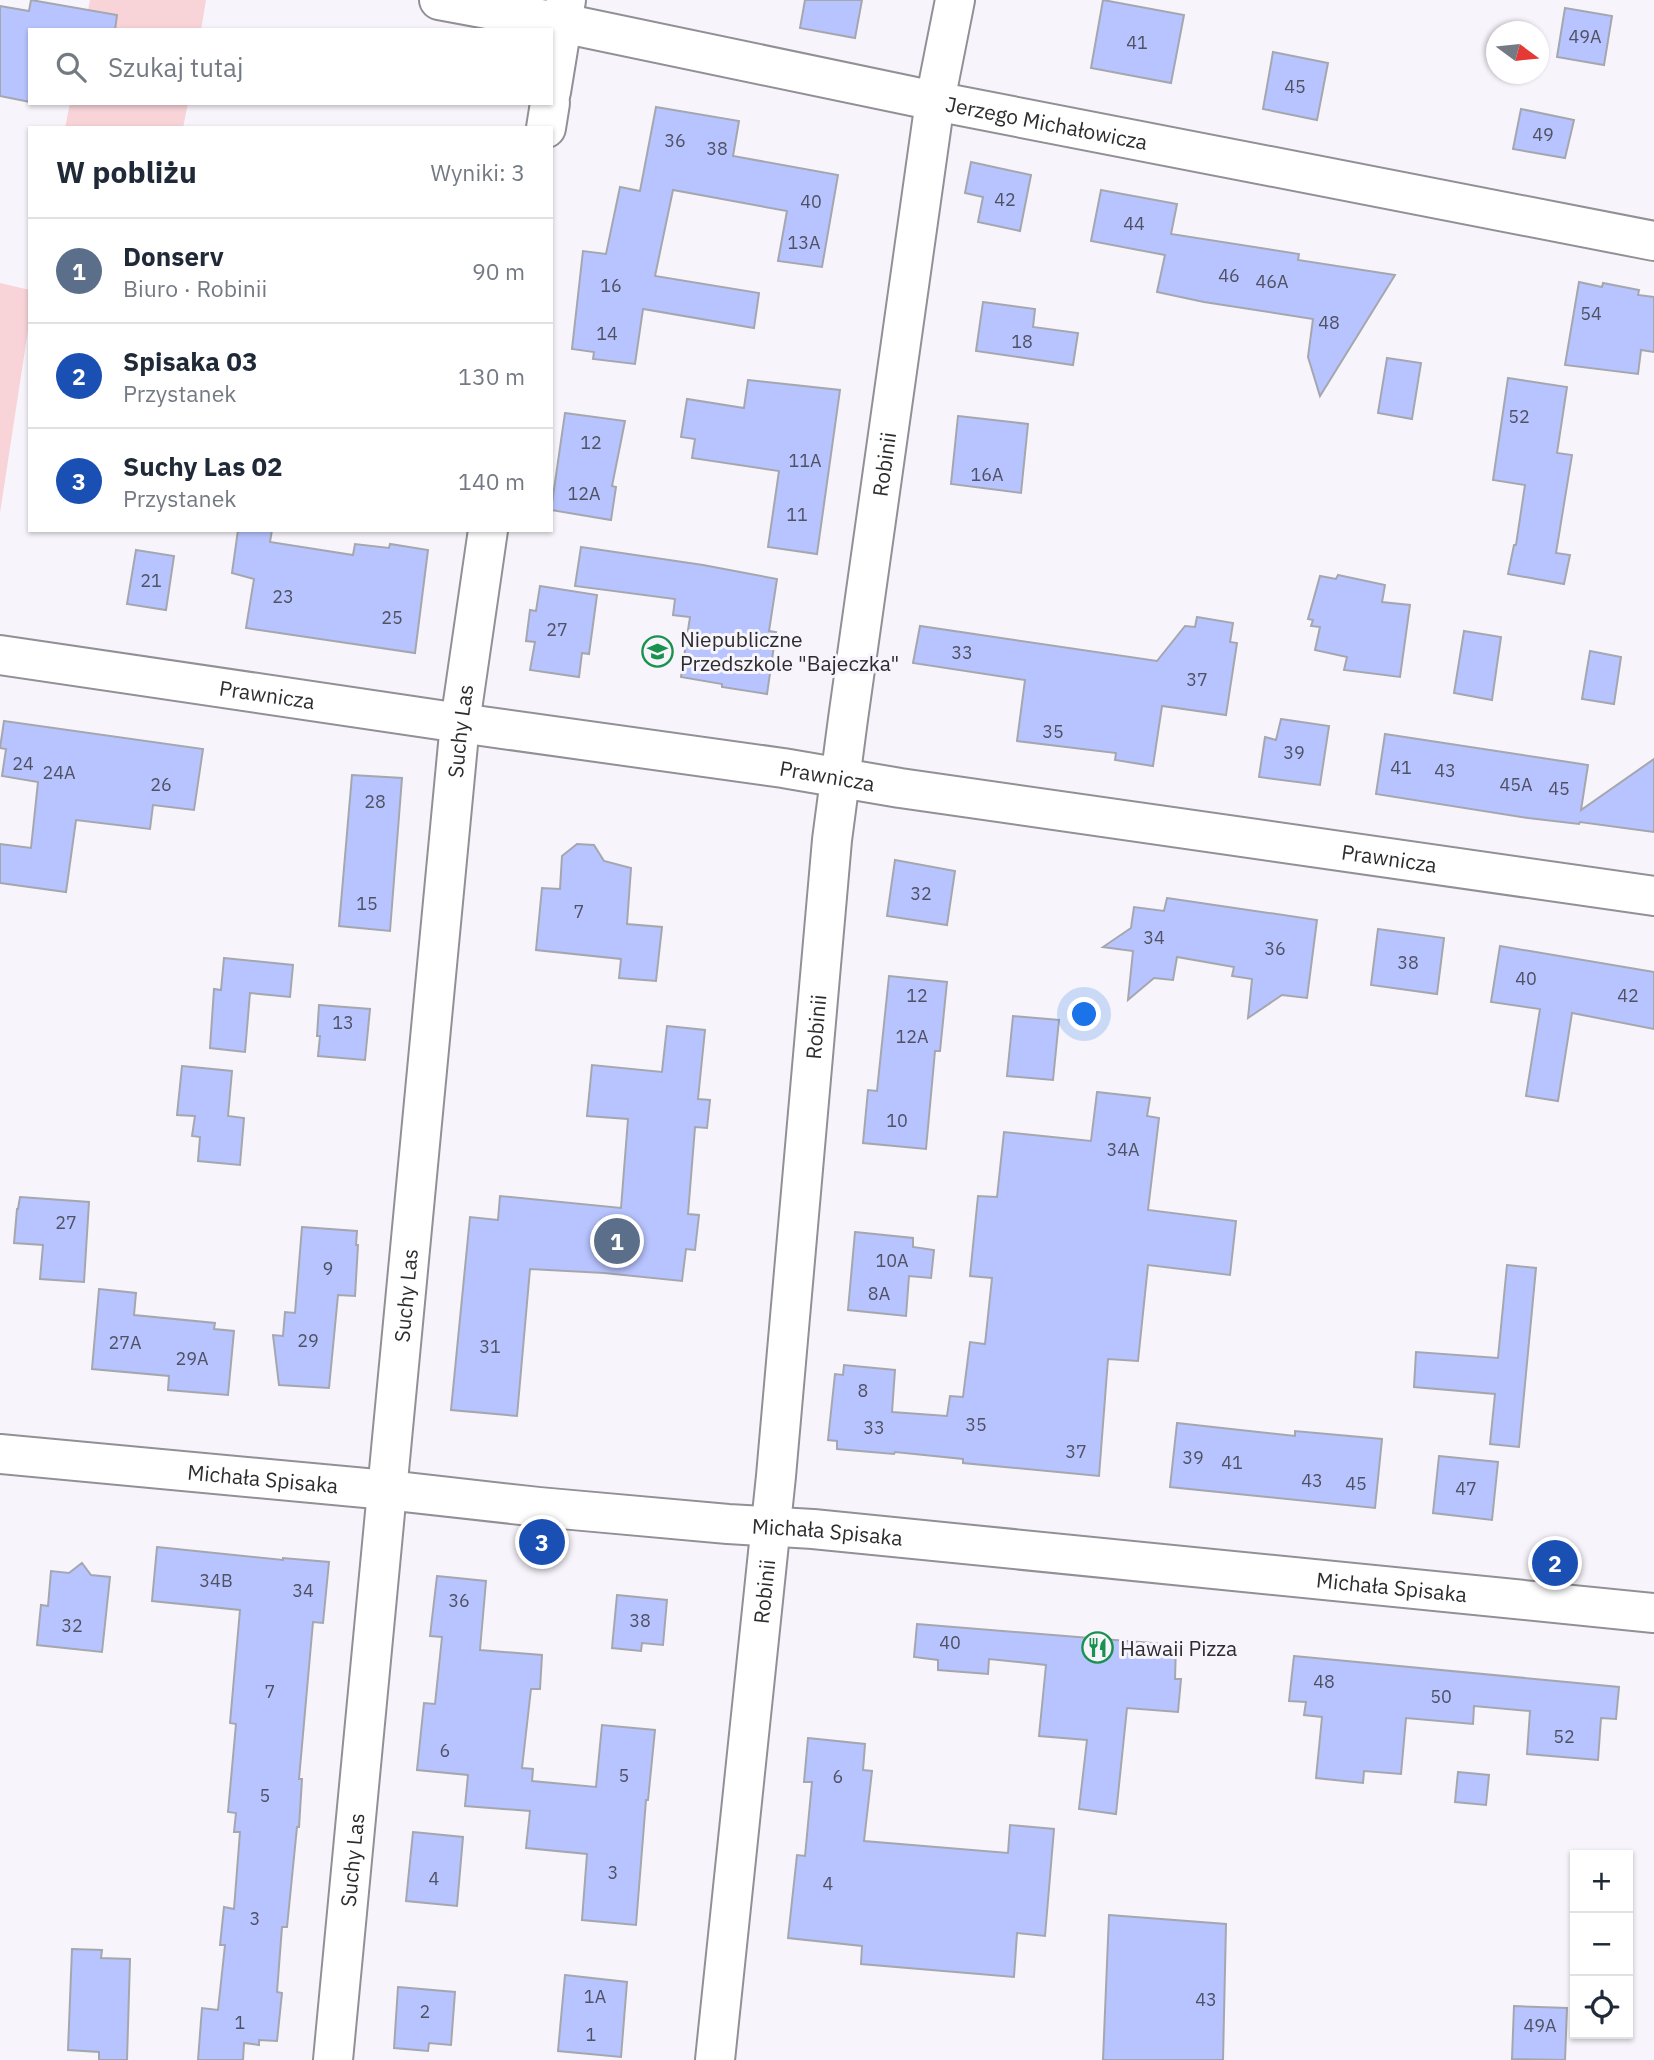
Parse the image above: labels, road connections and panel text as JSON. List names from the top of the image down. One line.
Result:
{"streets":{"street":["Jerzego Michałowicza","Robinii","Prawnicza","Suchy Las","Michała Spisaka"]},"crossings":[["Jerzego Michałowicza","Robinii"],["Robinii","Prawnicza"],["Robinii","Michała Spisaka"],["Prawnicza","Suchy Las"],["Suchy Las","Michała Spisaka"]],"places":{"school or university":["Niepubliczne Przedszkole \"Bajeczka\""],"restaurant":["Hawaii Pizza"]},"house_numbers":["49A","41","45","49","36","38","42","40","44","13A","46","46A","16","54","48","14","18","52","12","11A","16A","12A","11","21","23","25","27","33","37","35","39","24","41","43","24A","26","45A","45","28","32","15","7","34","36","38","40","12","42","13","12A","10","34A","27","10A","9","8A","29","27A","31","29A","8","35","33","37","39","41","43","45","47","34B","34","36","38","32","40","48","7","50","52","6","5","6","5","3","4","4","3","1A","43","2","1","49A","1"],"north":"right","page":{"search":"Szukaj tutaj","heading":["W pobliżu","Wyniki: 3"],"list":[{"mark":"1","name":"Donserv","note":"Biuro · Robinii","value":"90 m"},{"mark":"2","name":"Spisaka 03","note":"Przystanek","value":"130 m"},{"mark":"3","name":"Suchy Las 02","note":"Przystanek","value":"140 m"}],"pins":["1","3","2"],"map_buttons":["+","−"]}}
